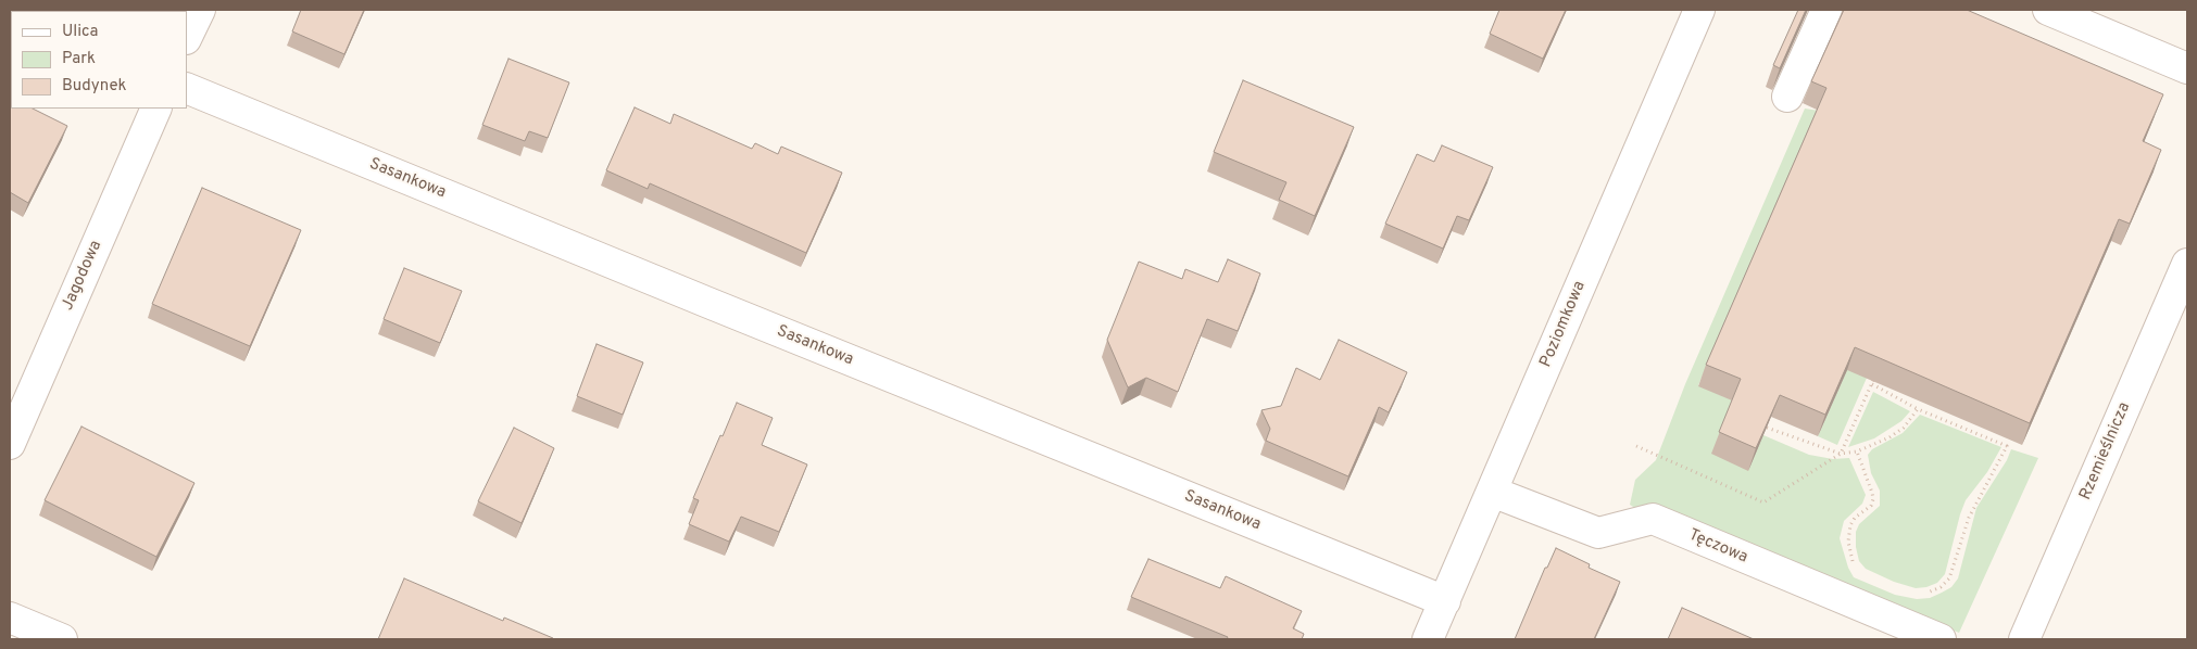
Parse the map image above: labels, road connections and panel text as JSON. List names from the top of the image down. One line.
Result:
{"streets":{"street":["Sasankowa","Jagodowa","Poziomkowa","Rzemieślnicza","Tęczowa"]},"crossings":[["Sasankowa","Poziomkowa"],["Poziomkowa","Tęczowa"]],"legend":["Ulica","Park","Budynek"]}
